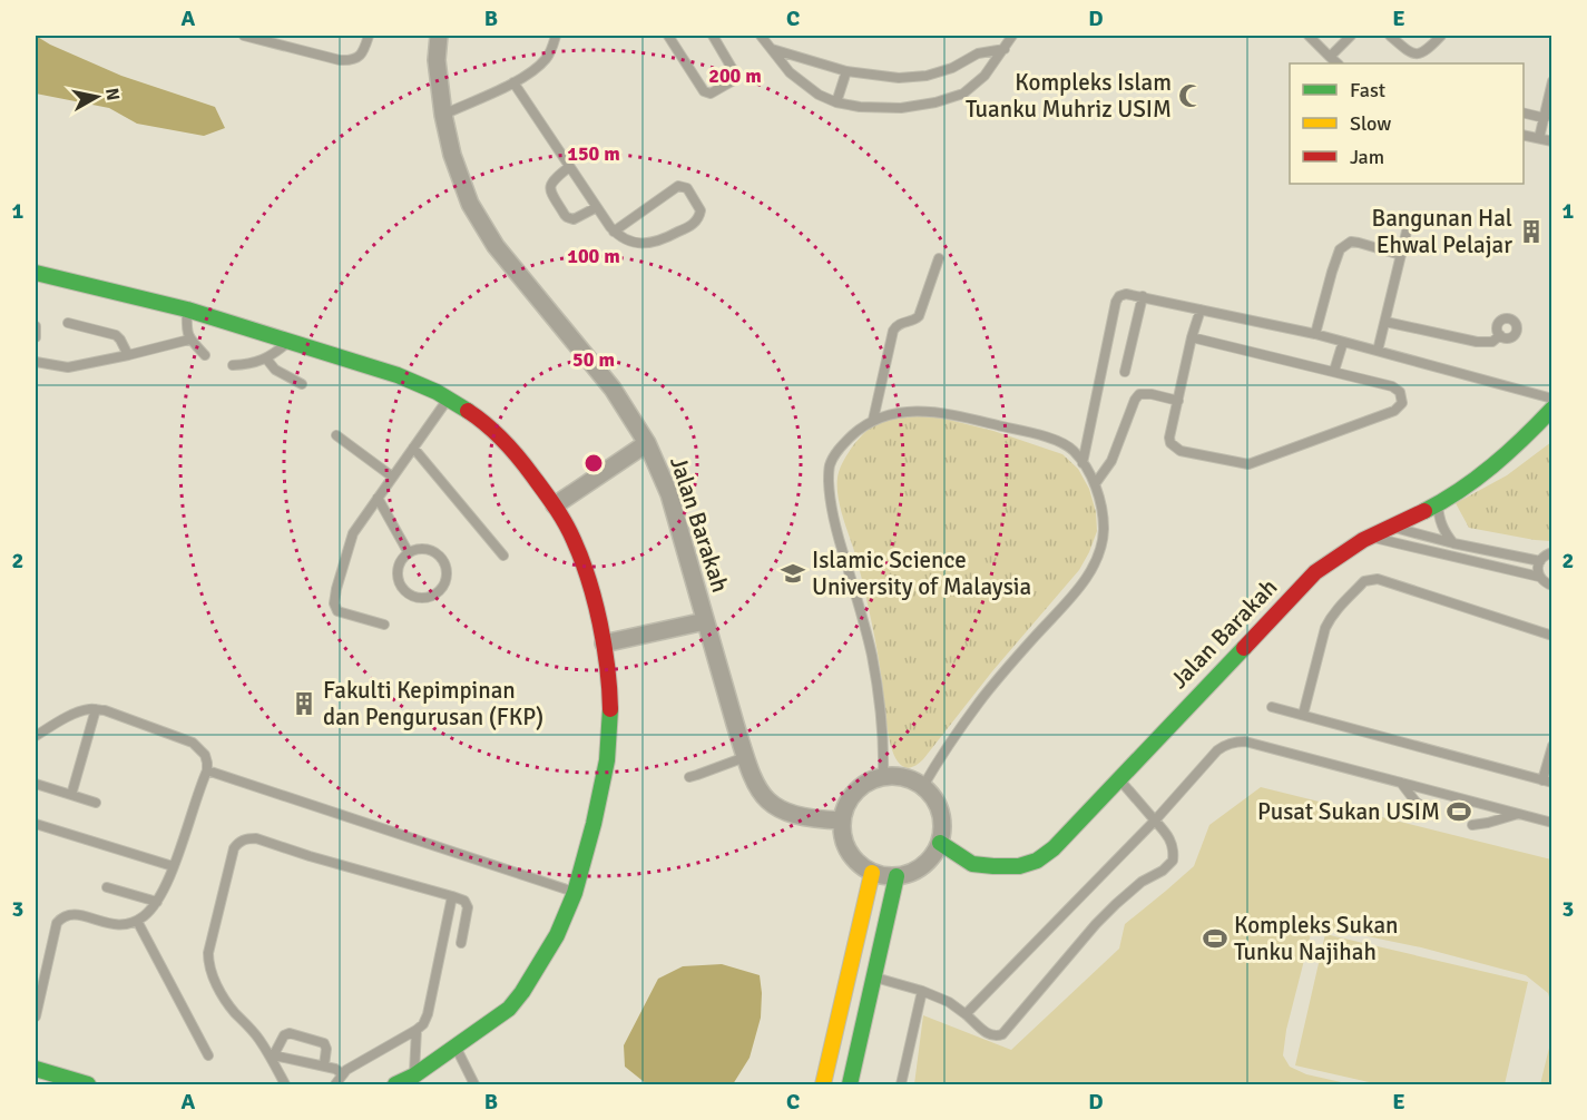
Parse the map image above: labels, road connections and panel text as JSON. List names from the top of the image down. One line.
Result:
{"streets":{"street":["Jalan Barakah"]},"places":{"mosque":["Kompleks Islam Tuanku Muhriz USIM"],"building":["Bangunan Hal Ehwal Pelajar","Fakulti Kepimpinan dan Pengurusan (FKP)"],"school or university":["Islamic Science University of Malaysia"],"sports":["Pusat Sukan USIM","Kompleks Sukan Tunku Najihah"]},"legend":["Fast","Slow","Jam"],"north":"right","grid":{"columns":["A","B","C","D","E"],"rows":["1","2","3"]},"rings":["200 m","150 m","100 m","50 m"]}
